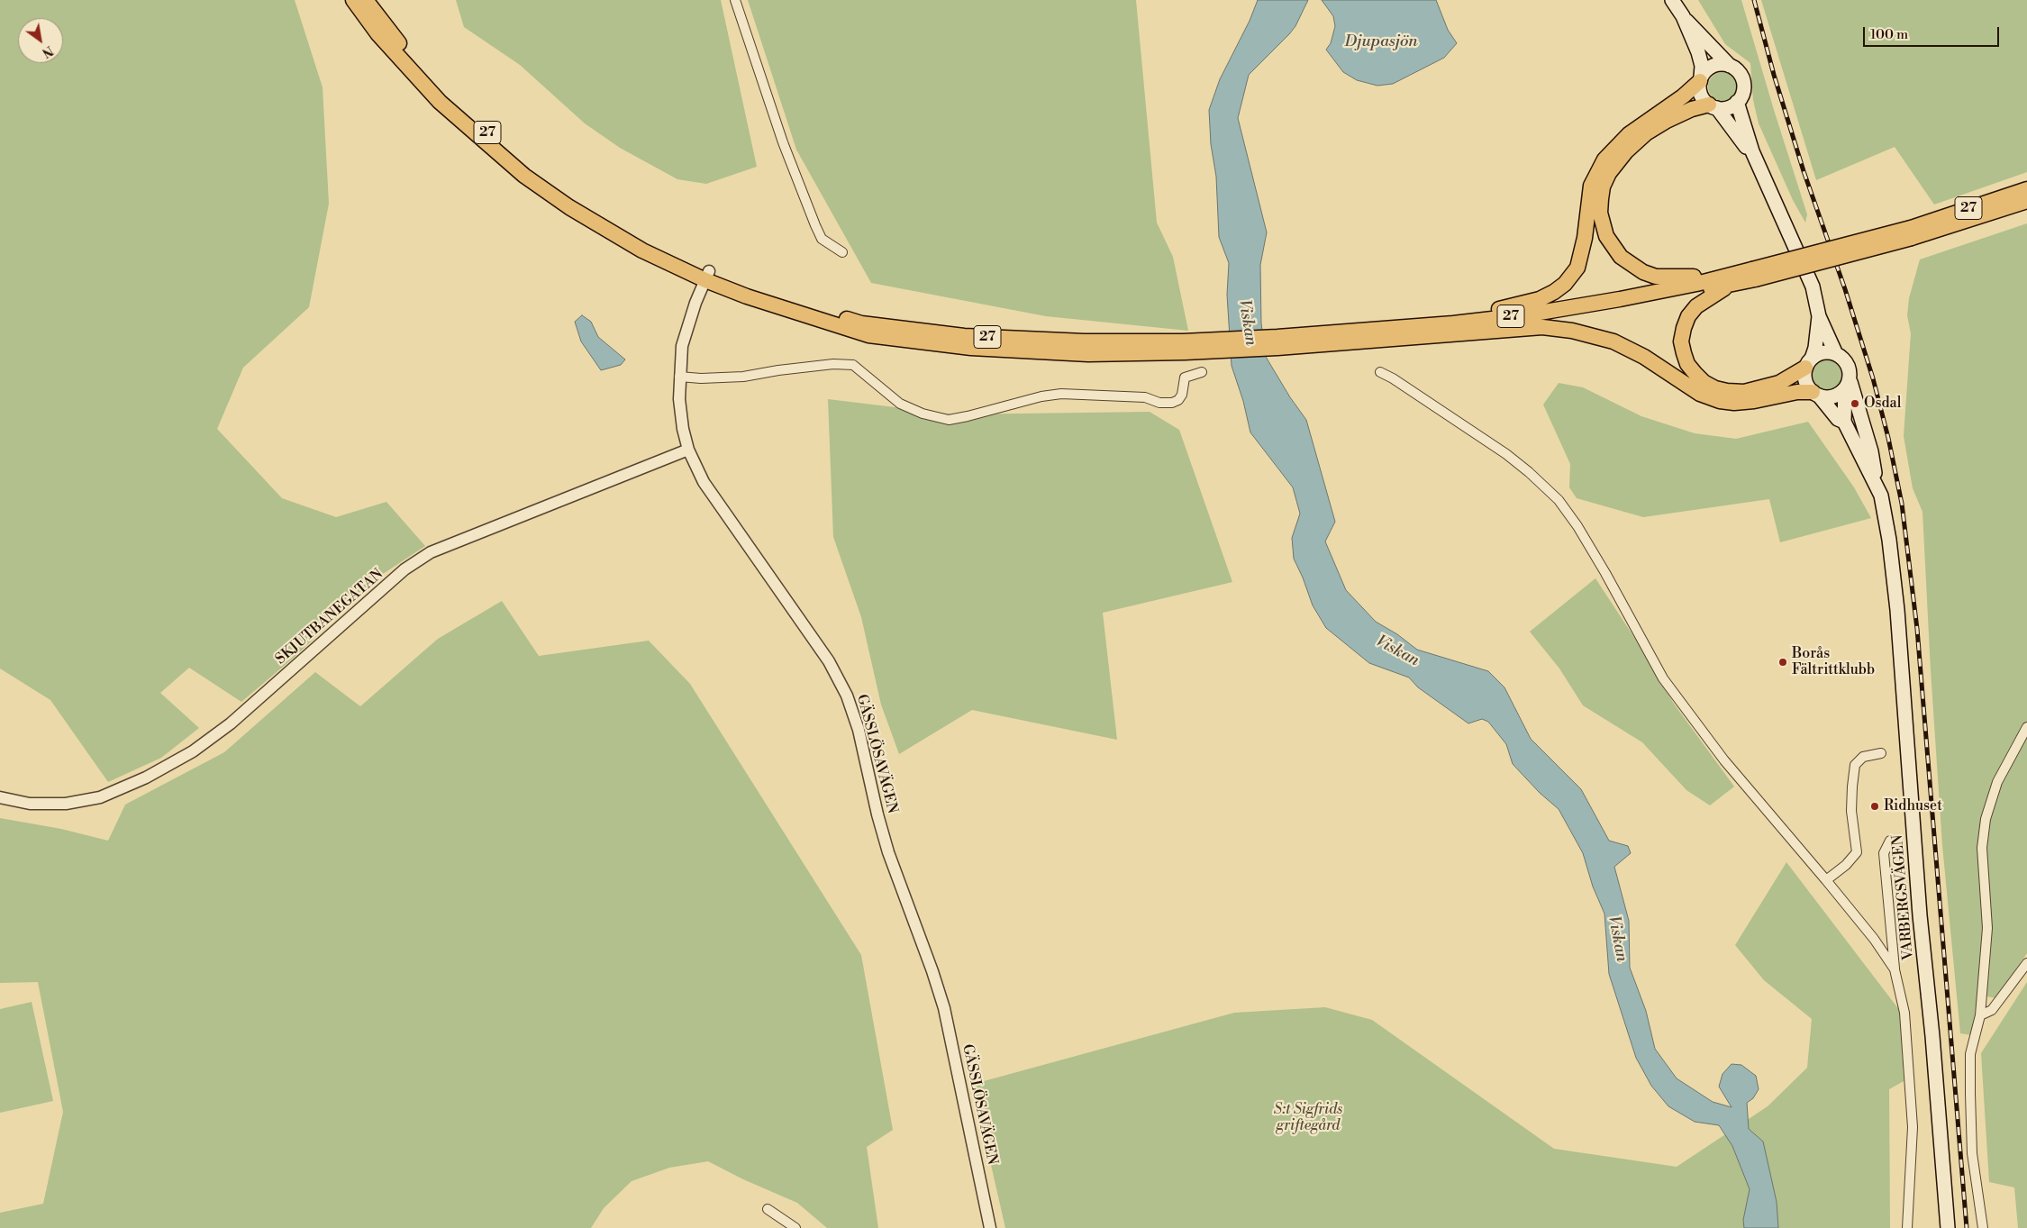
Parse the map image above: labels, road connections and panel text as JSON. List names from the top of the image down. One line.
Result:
{"streets":{"main road":["27","VARBERGSVÄGEN"],"street":["SKJUTBANEGATAN","GÄSSLÖSAVÄGEN"]},"crossings":[["27","GÄSSLÖSAVÄGEN"],["SKJUTBANEGATAN","GÄSSLÖSAVÄGEN"]],"water":["Djupasjön","Viskan"],"parks":["S:t Sigfrids griftegård"],"places":["Osdal","Borås Fältrittklubb","Ridhuset"],"scale_bar":"100 m","north":"bottom right"}
